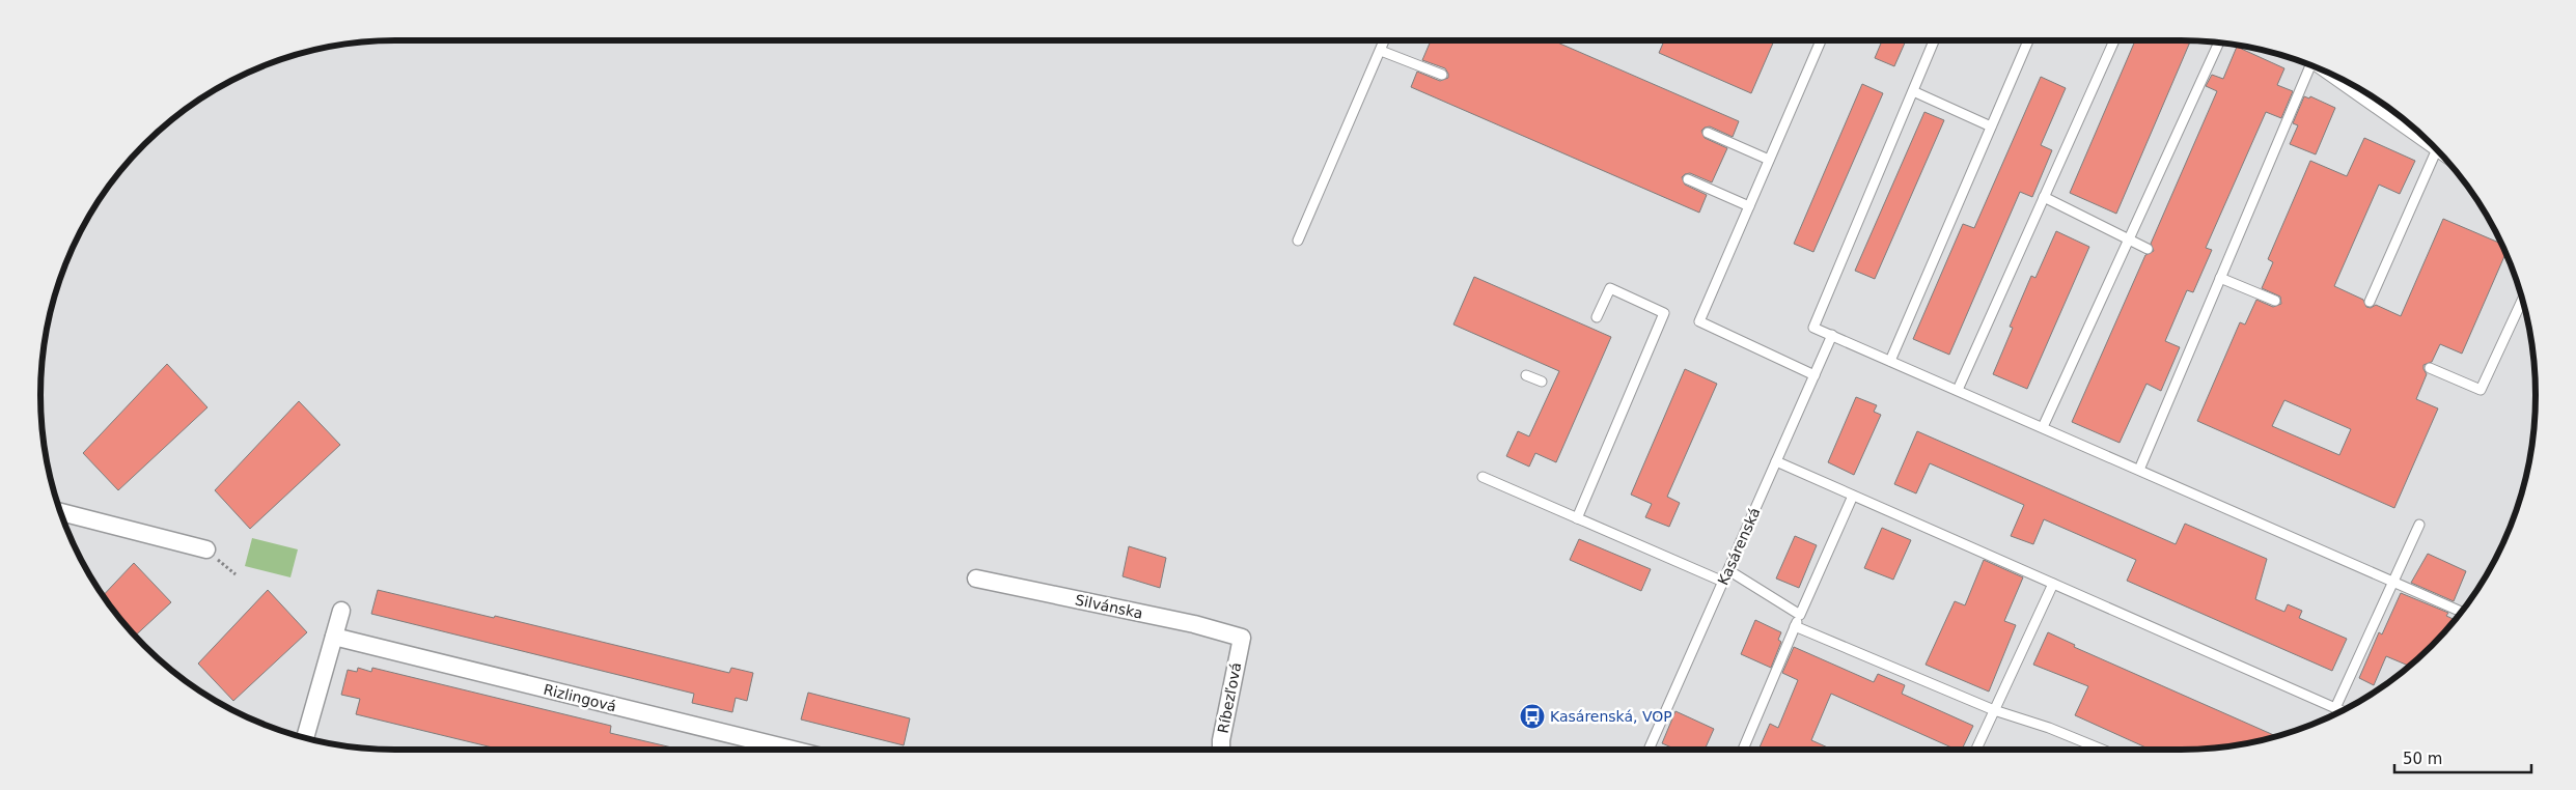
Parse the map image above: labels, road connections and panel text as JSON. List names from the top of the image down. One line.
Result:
{"streets":{"street":["Silvánska","Rizlingová","Ríbezľová"],"lane":["Kasárenská"]},"crossings":[["Silvánska","Ríbezľová"]],"places":{"bus stop":["Kasárenská, VOP"]},"scale_bar":"50 m"}
